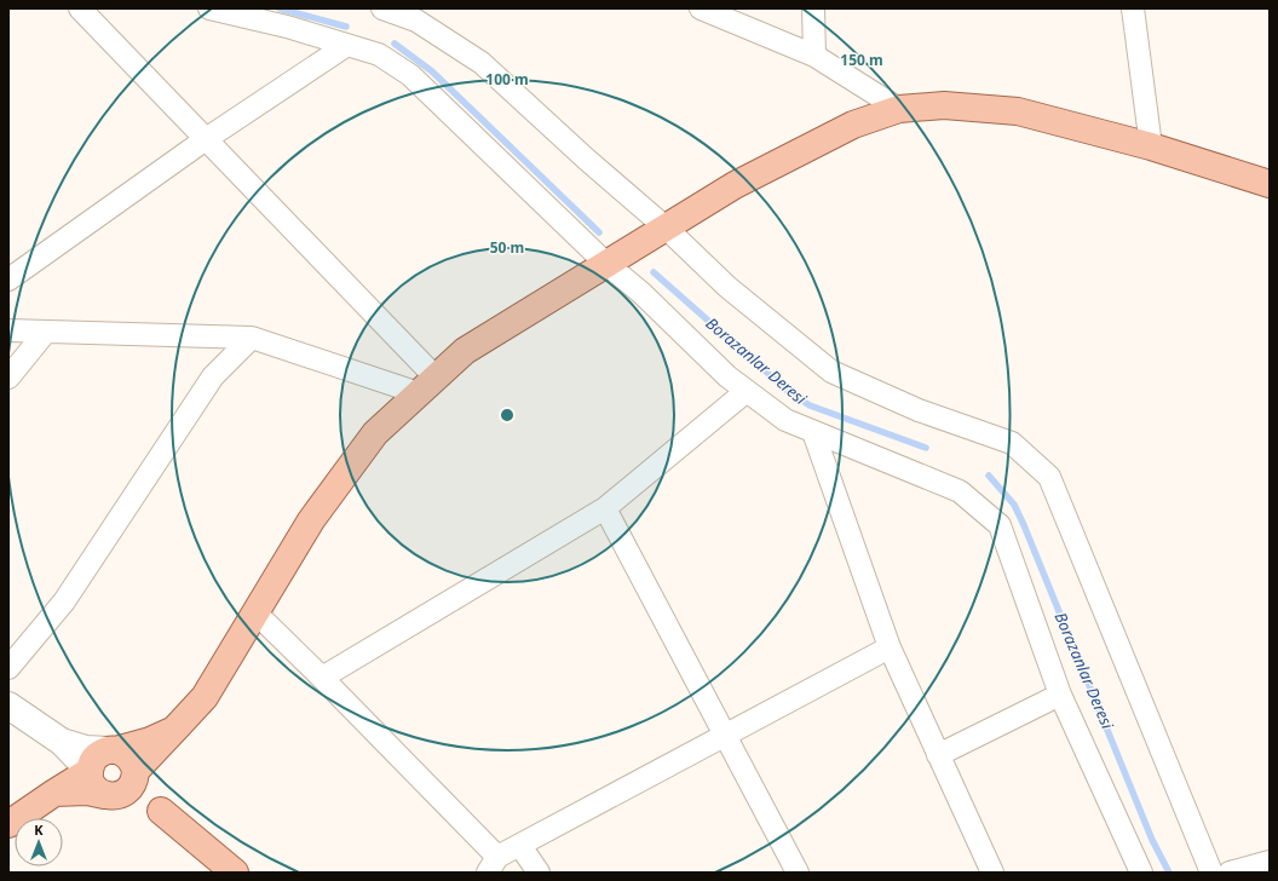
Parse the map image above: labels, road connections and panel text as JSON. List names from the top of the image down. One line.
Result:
{"water":["Borazanlar Deresi"],"north":"top","rings":["150 m","100 m","50 m"]}
